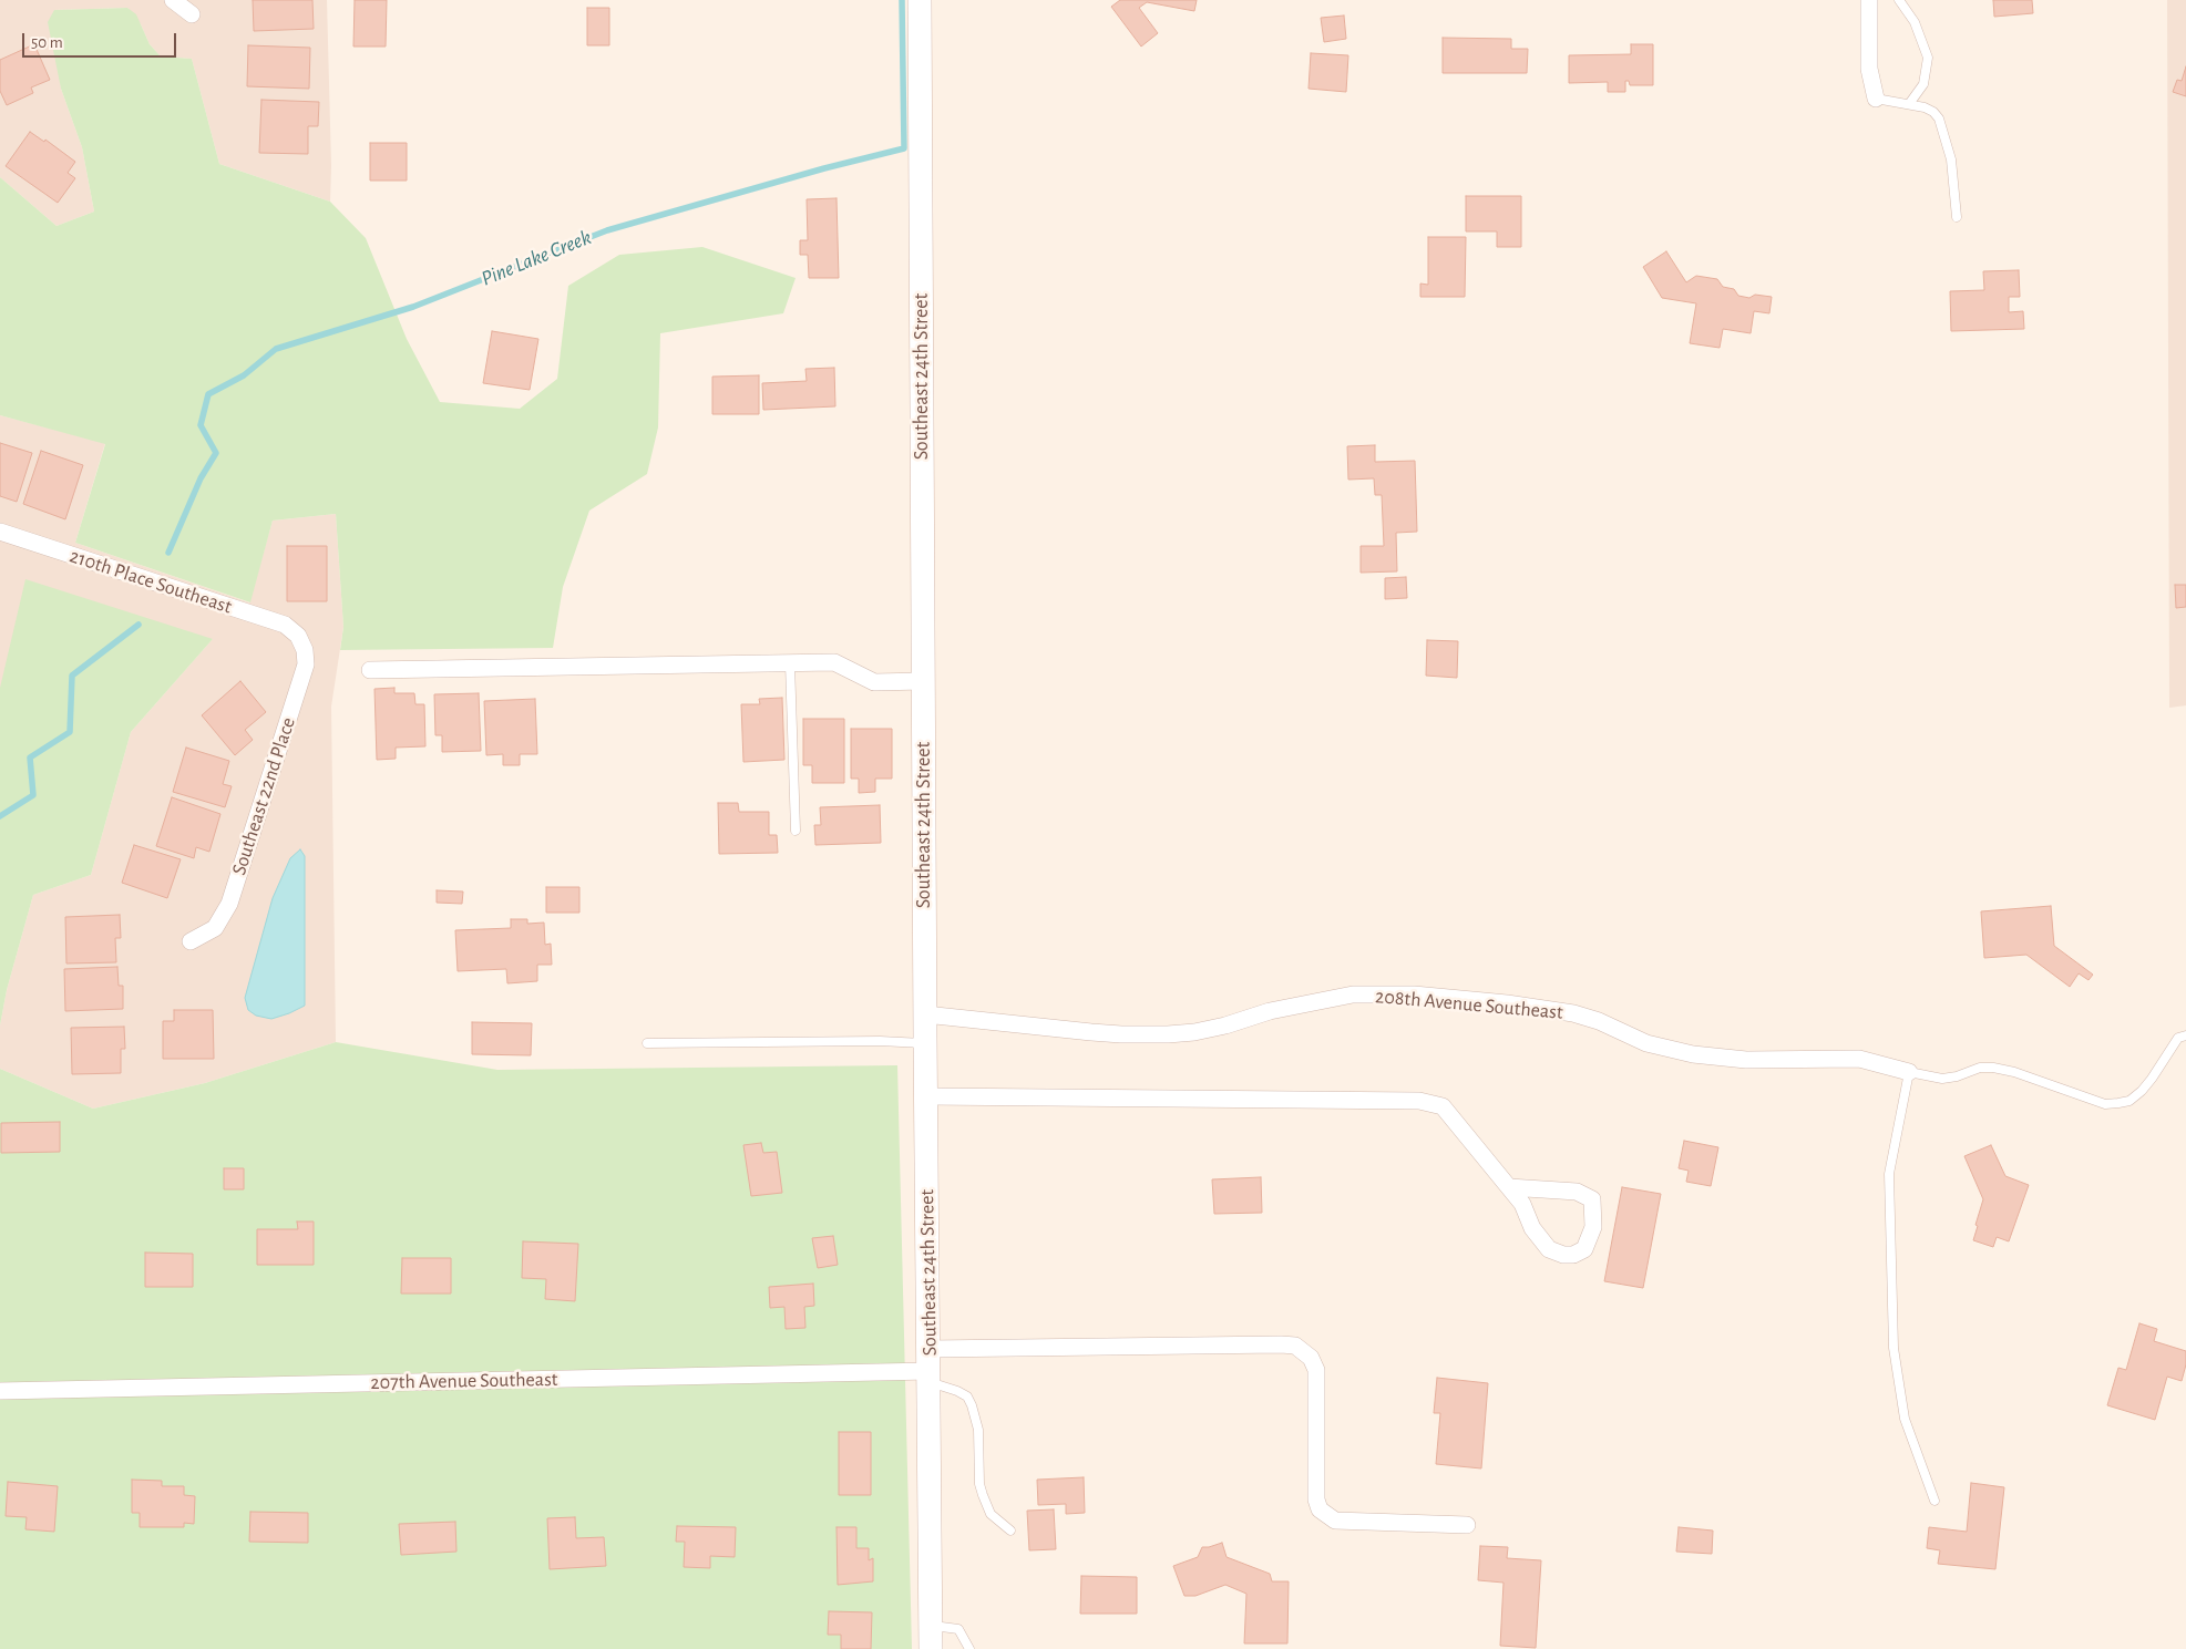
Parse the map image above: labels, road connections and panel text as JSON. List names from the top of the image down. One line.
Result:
{"streets":{"street":["Southeast 24th Street","210th Place Southeast","Southeast 22nd Place","208th Avenue Southeast","207th Avenue Southeast"]},"crossings":[["Southeast 24th Street","208th Avenue Southeast"],["Southeast 24th Street","207th Avenue Southeast"],["210th Place Southeast","Southeast 22nd Place"]],"water":["Pine Lake Creek"],"scale_bar":"50 m"}
